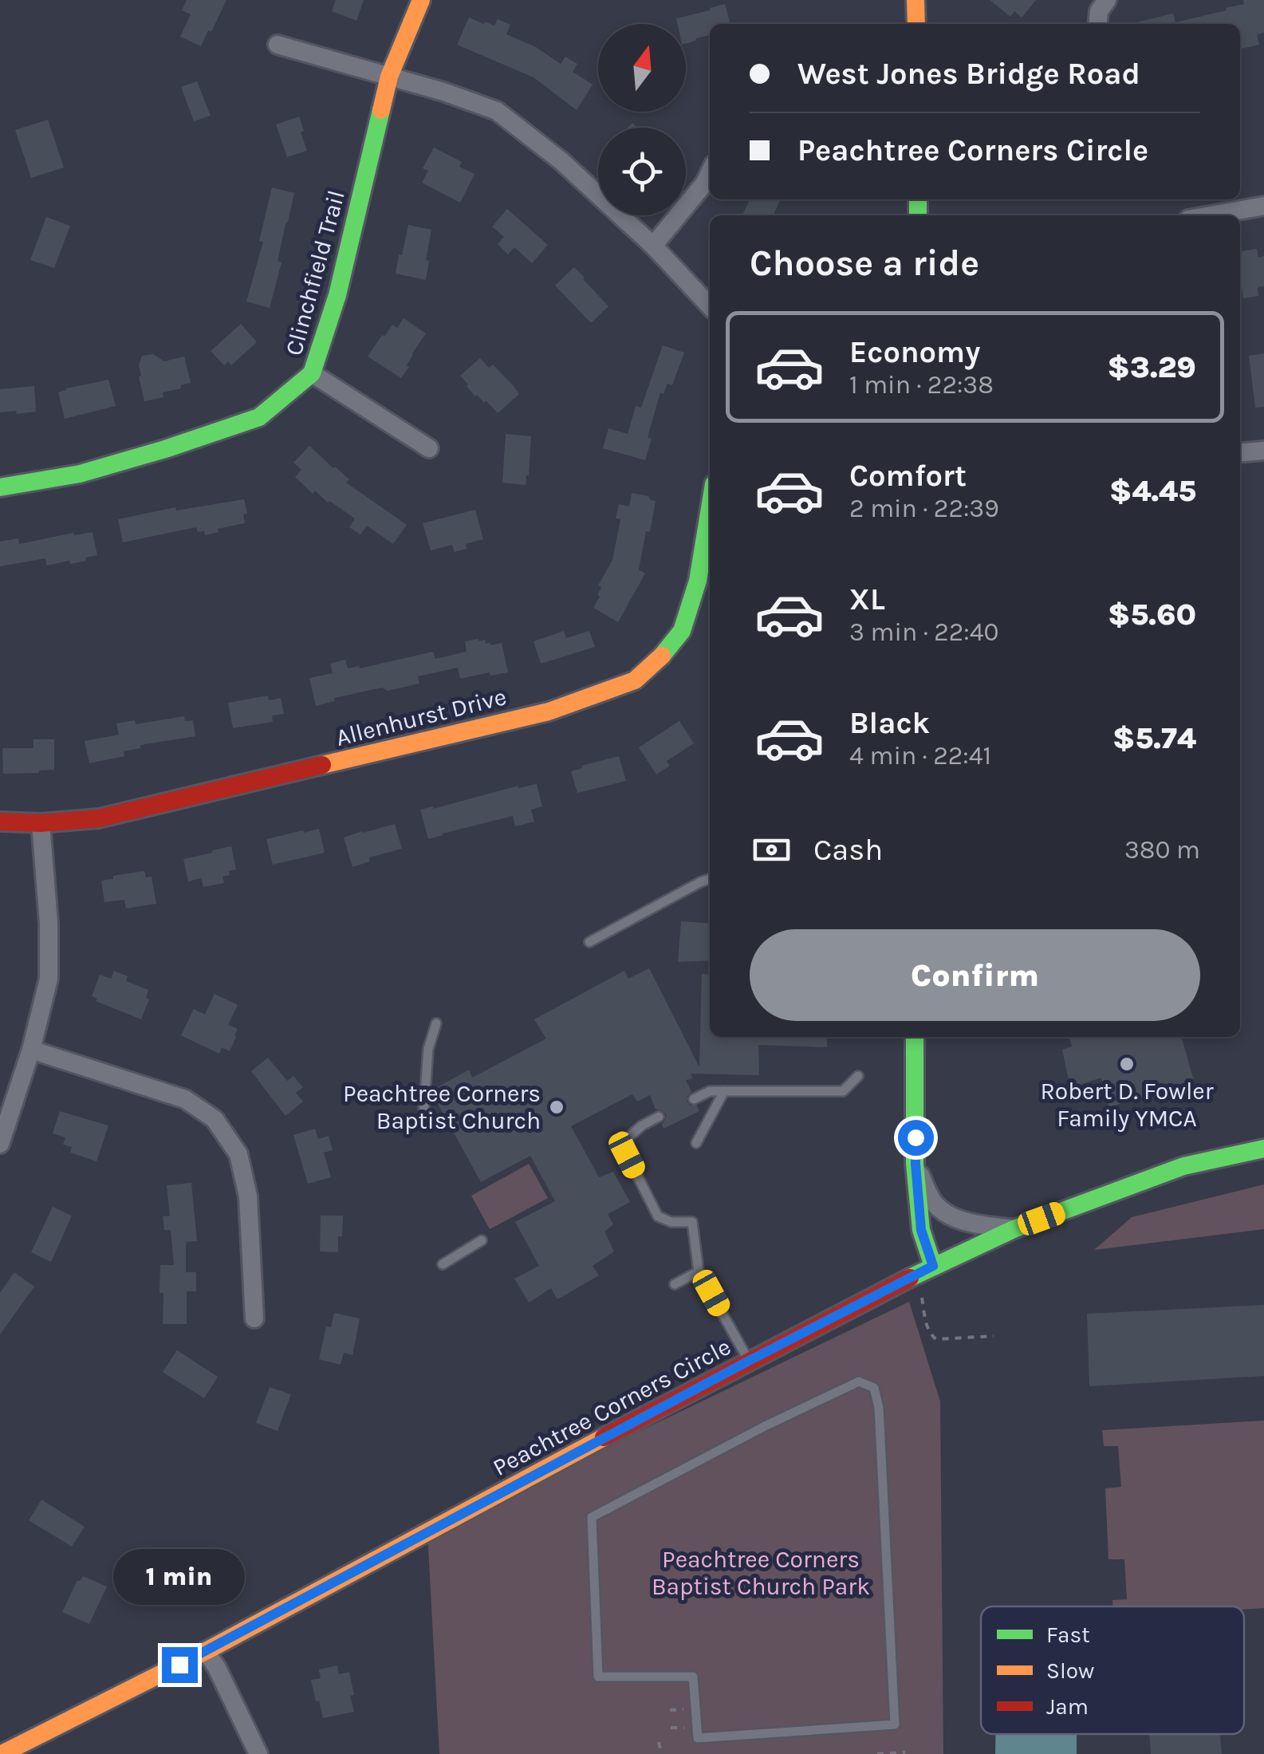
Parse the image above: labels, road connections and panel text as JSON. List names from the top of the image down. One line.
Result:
{"streets":{"street":["Clinchfield Trail","Allenhurst Drive","Peachtree Corners Circle"]},"parks":["Peachtree Corners Baptist Church Park"],"places":["Robert D. Fowler Family YMCA","Peachtree Corners Baptist Church"],"legend":["Fast","Slow","Jam"],"north":"top","page":{"banner":["West Jones Bridge Road","Peachtree Corners Circle"],"heading":"Choose a ride","list":[{"name":"Economy","note":"1 min · 22:38","value":"$3.29"},{"name":"Comfort","note":"2 min · 22:39","value":"$4.45"},{"name":"XL","note":"3 min · 22:40","value":"$5.60"},{"name":"Black","note":"4 min · 22:41","value":"$5.74"}],"pay":["Cash","380 m"],"buttons":"Confirm","bubble":"1 min"}}
